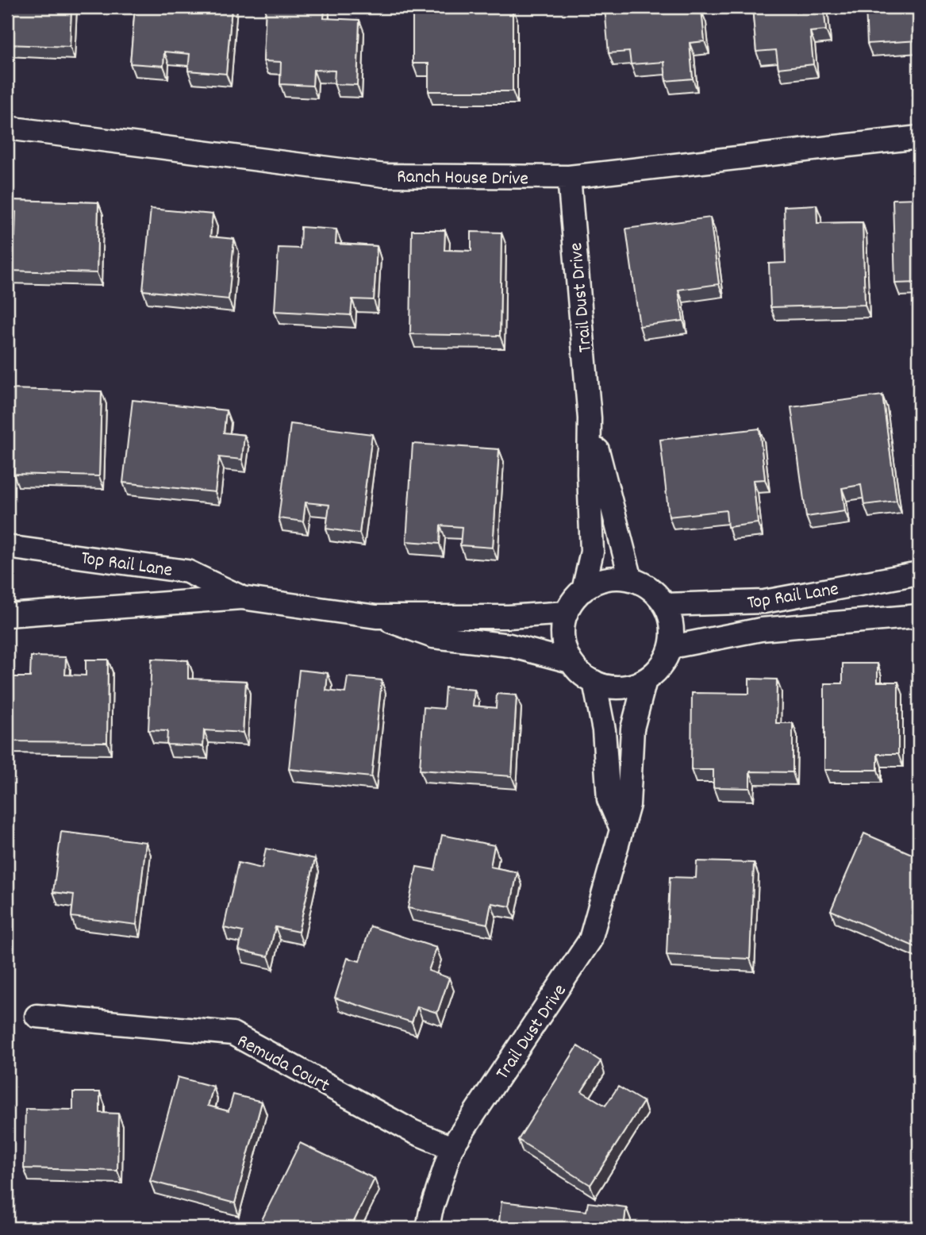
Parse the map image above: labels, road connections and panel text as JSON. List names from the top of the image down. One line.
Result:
{"streets":{"street":["Ranch House Drive","Trail Dust Drive","Top Rail Lane","Remuda Court"]},"crossings":[["Ranch House Drive","Trail Dust Drive"],["Trail Dust Drive","Top Rail Lane"],["Trail Dust Drive","Remuda Court"]]}
